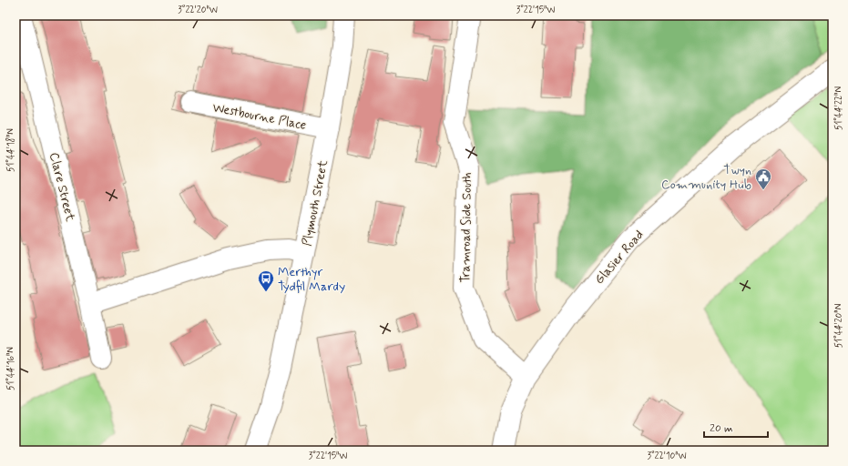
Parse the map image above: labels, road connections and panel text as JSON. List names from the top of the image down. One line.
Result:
{"streets":{"street":["Westbourne Place","Clare Street","Plymouth Street","Tramroad Side South","Glasier Road"]},"crossings":[["Westbourne Place","Plymouth Street"],["Tramroad Side South","Glasier Road"]],"places":{"public building":["Twyn Community Hub"],"bus stop":["Merthyr Tydfil Mardy"]},"scale_bar":"20 m","coordinates":["3°22'20\"W","3°22'15\"W","51°44'22\"N","51°44'18\"N","51°44'20\"N","51°44'16\"N","3°22'10\"W"]}
